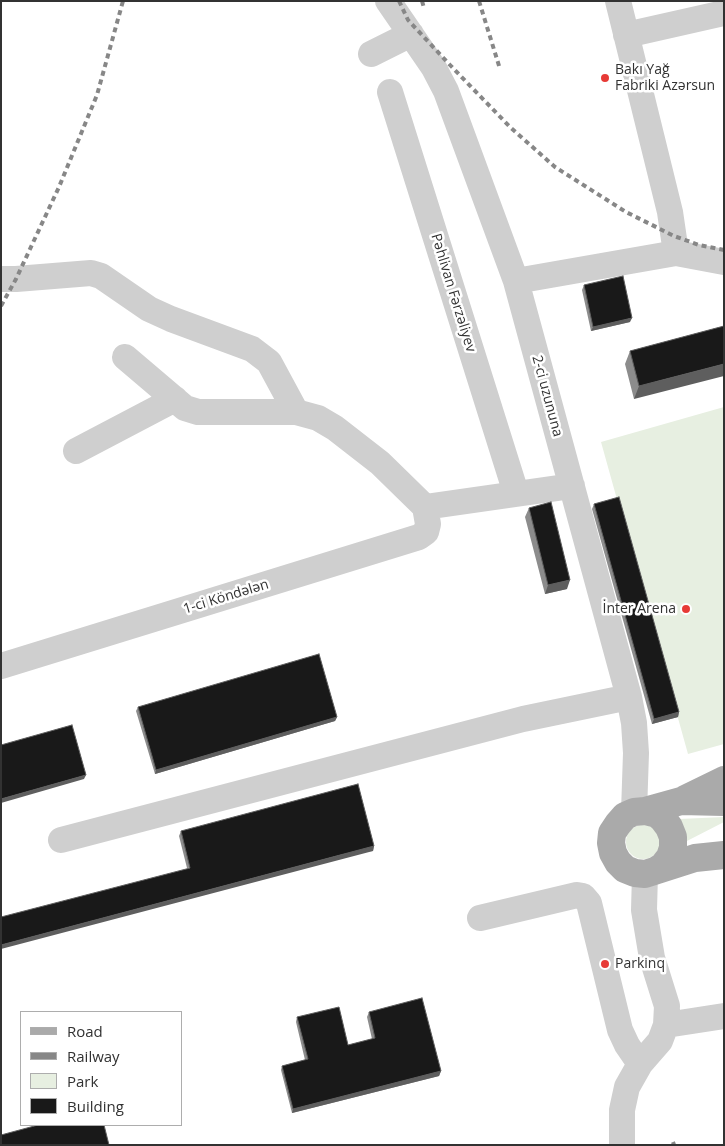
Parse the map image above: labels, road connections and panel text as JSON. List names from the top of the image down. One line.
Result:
{"streets":{"street":["Pəhlivan Fərzəliyev","2-ci uzununa","1-ci Köndələn"]},"places":["Bakı Yağ Fabriki Azərsun","İnter Arena","Parkinq"],"legend":["Road","Railway","Park","Building"]}
